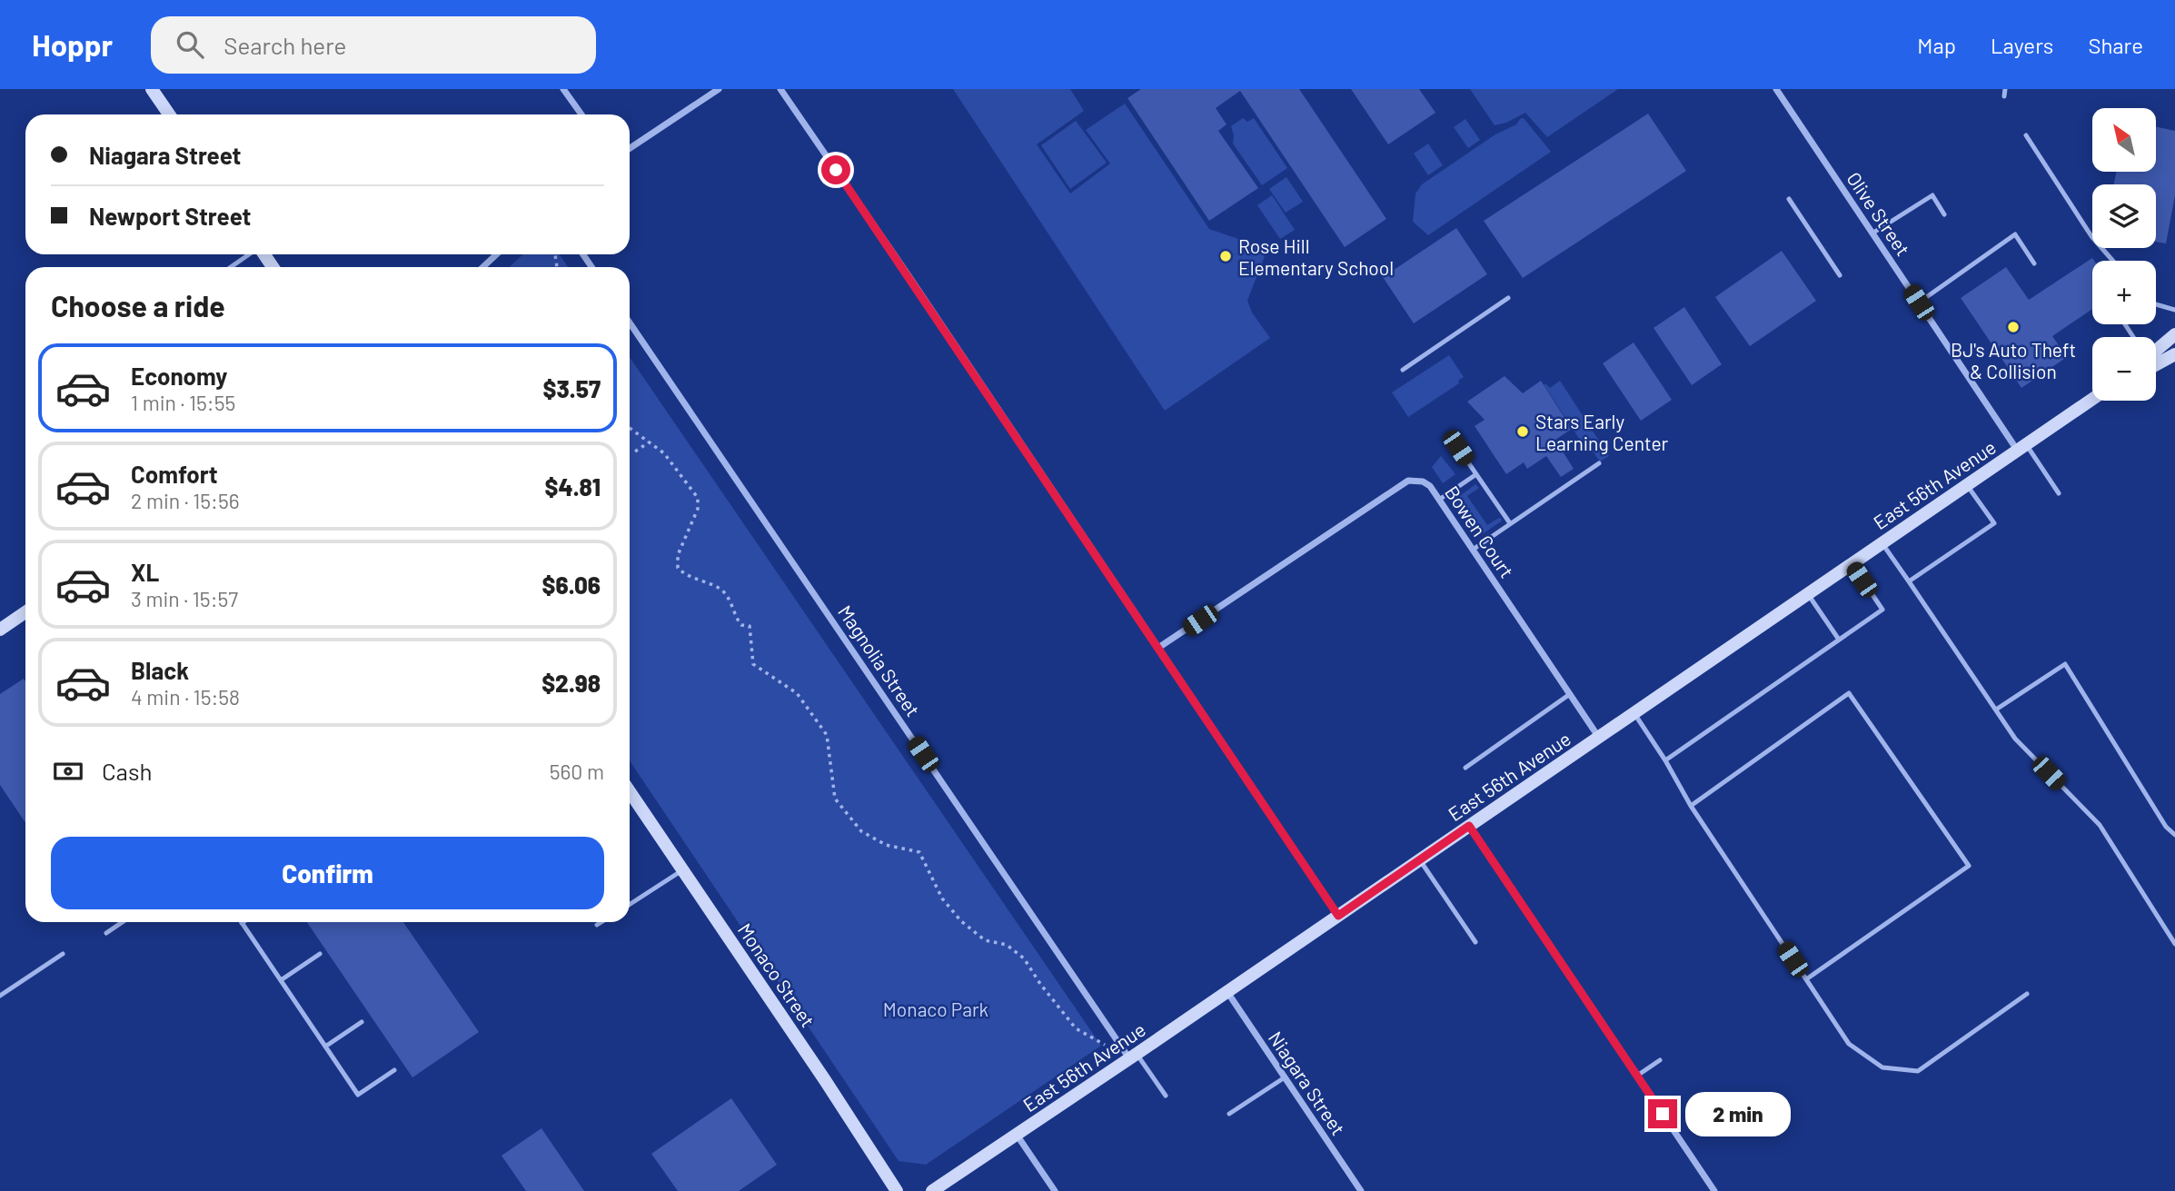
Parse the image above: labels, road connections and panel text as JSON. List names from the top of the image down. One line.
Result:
{"streets":{"main road":["East 56th Avenue","Monaco Street"],"street":["Olive Street","Bowen Court","Magnolia Street","Niagara Street"]},"crossings":[["Olive Street","East 56th Avenue"],["East 56th Avenue","Bowen Court"],["East 56th Avenue","Magnolia Street"],["East 56th Avenue","Niagara Street"]],"parks":["Monaco Park"],"places":["Rose Hill Elementary School","BJ's Auto Theft & Collision","Stars Early Learning Center"],"north":"top left","page":{"header":"Hoppr","search":"Search here","nav":["Map","Layers","Share"],"map_buttons":["+","−"],"banner":["Niagara Street","Newport Street"],"heading":"Choose a ride","list":[{"name":"Economy","note":"1 min · 15:55","value":"$3.57"},{"name":"Comfort","note":"2 min · 15:56","value":"$4.81"},{"name":"XL","note":"3 min · 15:57","value":"$6.06"},{"name":"Black","note":"4 min · 15:58","value":"$2.98"}],"pay":["Cash","560 m"],"buttons":"Confirm","bubble":"2 min"}}
